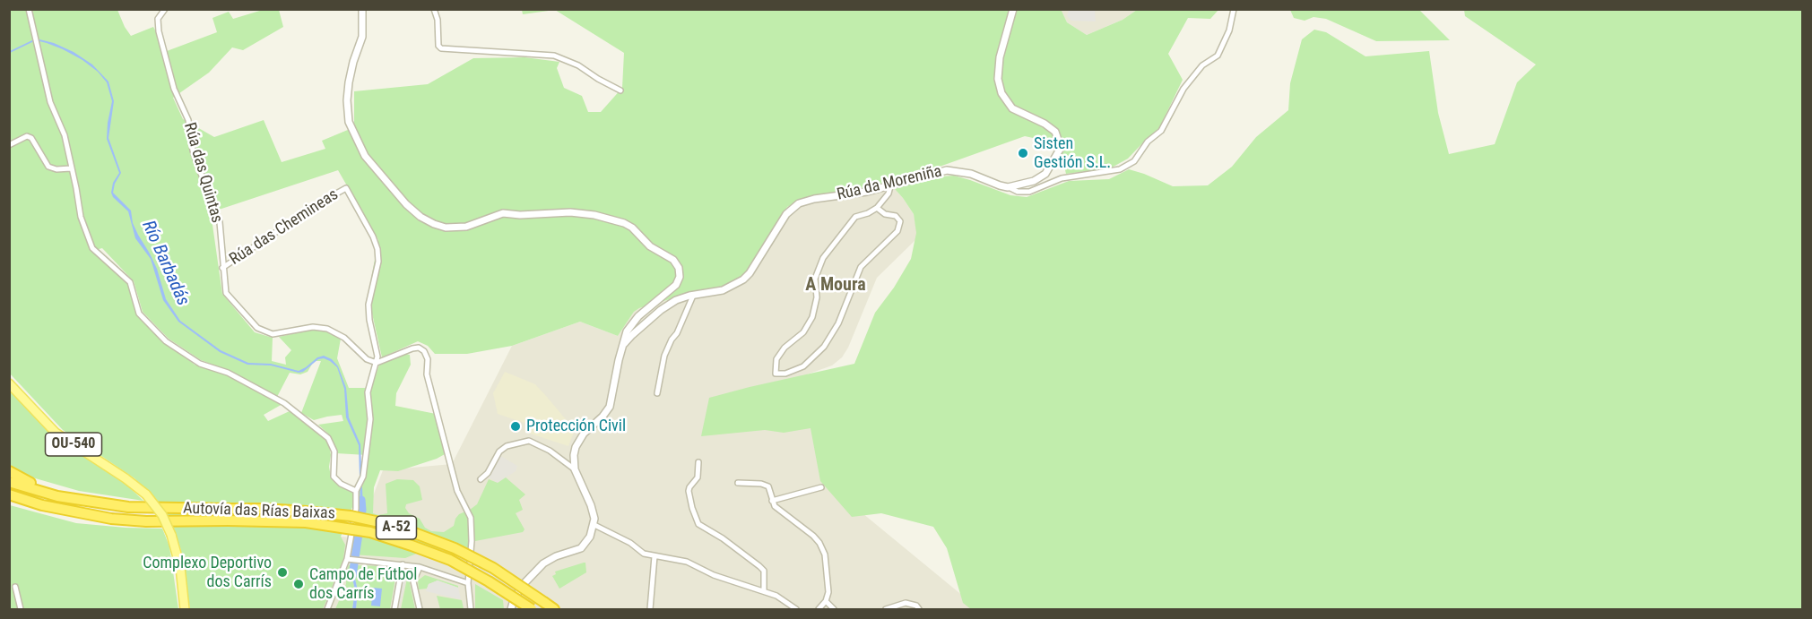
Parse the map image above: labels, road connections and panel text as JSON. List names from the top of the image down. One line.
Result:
{"streets":{"highway":["Autovía das Rías Baixas","A-52"],"main road":["OU-540"],"street":["Rúa das Quintas","Rúa da Moreniña","Rúa das Chemineas"]},"crossings":[["Rúa das Quintas","Rúa das Chemineas"]],"districts":["A Moura"],"water":["Río Barbadás"],"places":["Sisten Gestión S.L.","Protección Civil","Complexo Deportivo dos Carrís","Campo de Fútbol dos Carrís"]}
